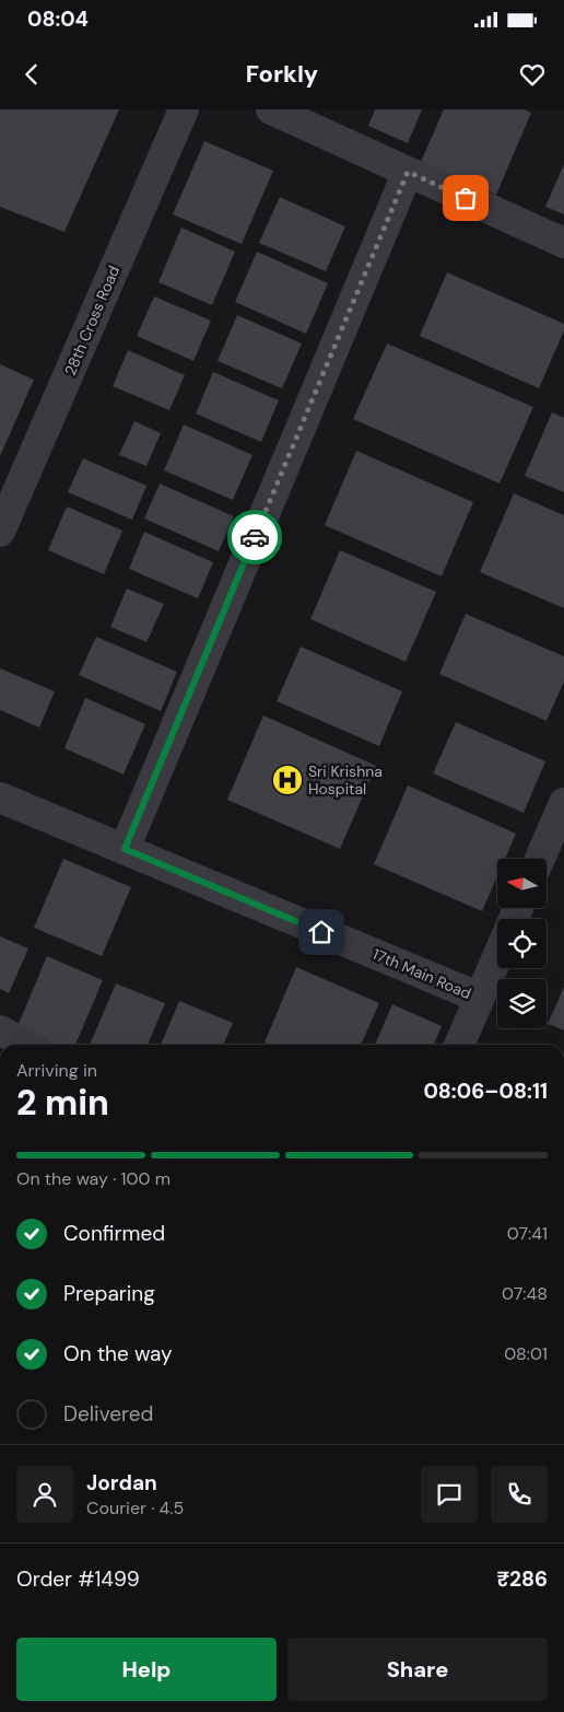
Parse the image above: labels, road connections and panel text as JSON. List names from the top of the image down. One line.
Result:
{"streets":{"street":["28th Cross Road","17th Main Road"]},"places":{"hospital":["Sri Krishna Hospital"]},"north":"left","page":{"status":"08:04","header":"Forkly","heading":["2 min","Arriving in","08:06–08:11"],"panel":["Jordan","Courier · 4.5","Order #1499","₹286"],"bar":"On the way · 100 m","list":[["Confirmed","07:41"],["Preparing","07:48"],["On the way","08:01"],"Delivered"],"buttons":["Help","Share"]}}
